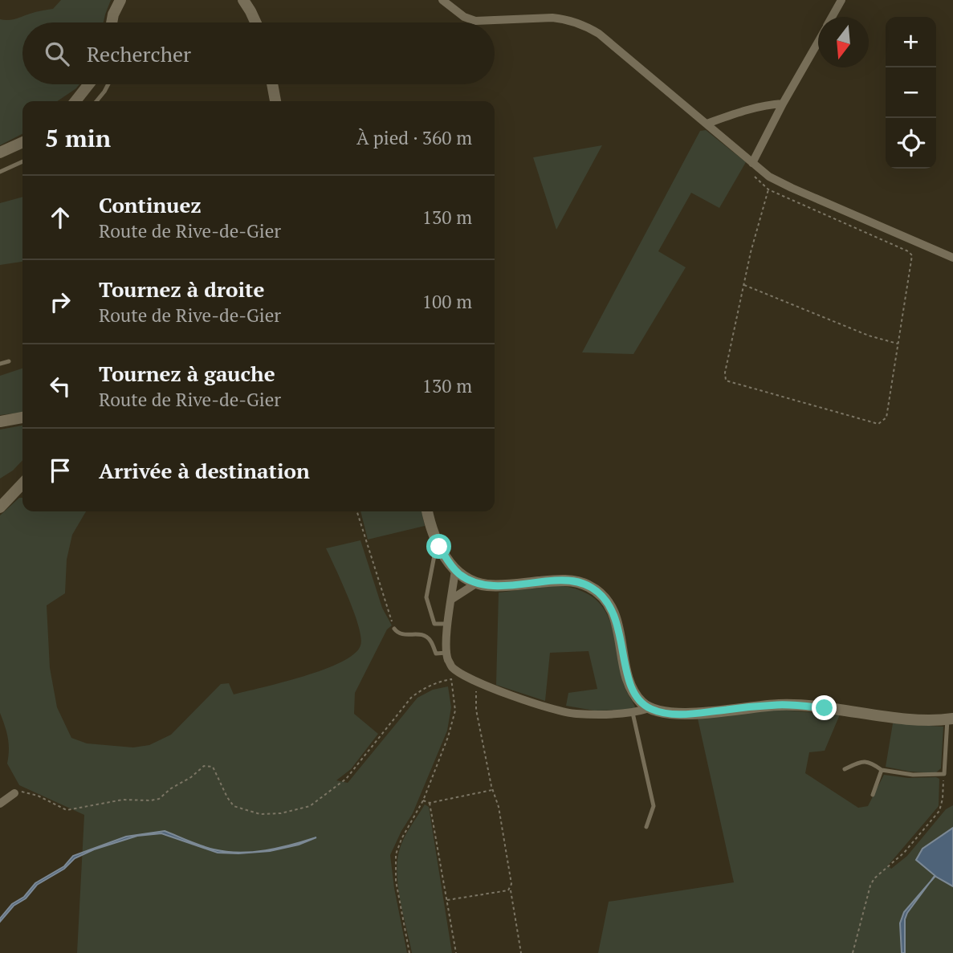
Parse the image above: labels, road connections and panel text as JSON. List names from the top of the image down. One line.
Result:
{"north":"bottom","page":{"map_buttons":["+","−"],"search":"Rechercher","heading":["5 min","À pied · 360 m"],"list":[["Continuez","Route de Rive-de-Gier","130 m"],["Tournez à droite","Route de Rive-de-Gier","100 m"],["Tournez à gauche","Route de Rive-de-Gier","130 m"],"Arrivée à destination"]}}
